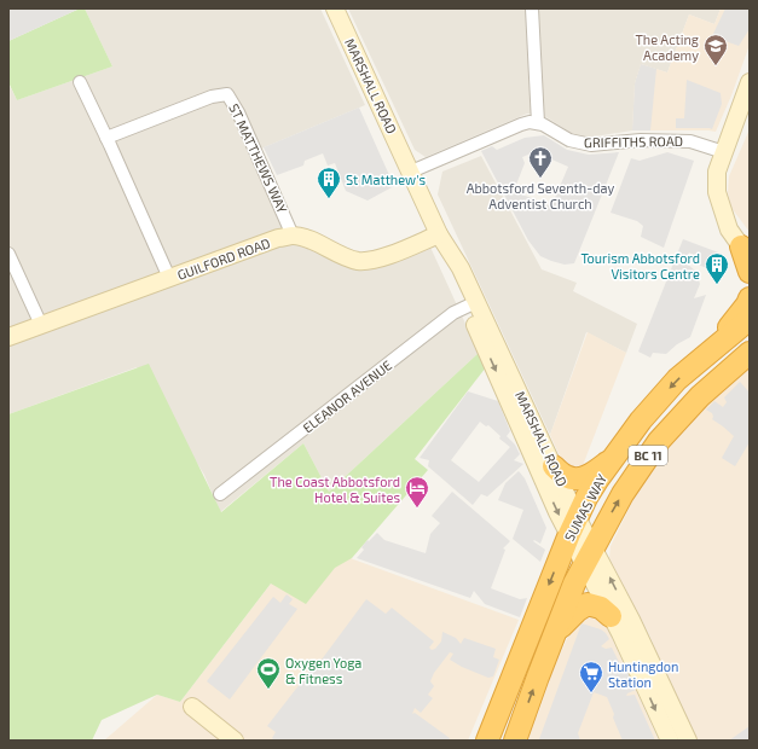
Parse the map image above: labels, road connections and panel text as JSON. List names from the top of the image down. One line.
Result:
{"streets":{"highway":["BC 11","SUMAS WAY"],"main road":["MARSHALL ROAD","GUILFORD ROAD"],"street":["GRIFFITHS ROAD","ST MATTHEWS WAY","ELEANOR AVENUE"]},"crossings":[["MARSHALL ROAD","ELEANOR AVENUE"],["MARSHALL ROAD","SUMAS WAY"],["ST MATTHEWS WAY","GUILFORD ROAD"]],"places":{"school or university":["The Acting Academy"],"church":["Abbotsford Seventh-day Adventist Church"],"building":["St Matthew's","Tourism Abbotsford Visitors Centre"],"hotel":["The Coast Abbotsford Hotel & Suites"],"sports":["Oxygen Yoga & Fitness"],"supermarket":["Huntingdon Station"]}}
